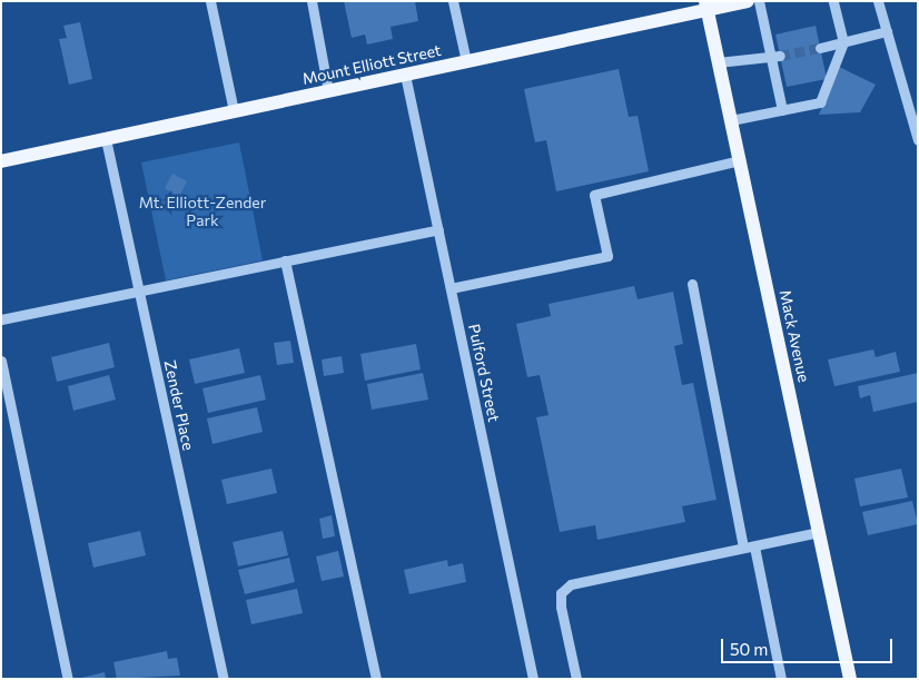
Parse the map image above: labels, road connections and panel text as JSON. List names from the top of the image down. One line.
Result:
{"streets":{"main road":["Mount Elliott Street","Mack Avenue"],"street":["Pulford Street","Zender Place"]},"crossings":[["Mount Elliott Street","Mack Avenue"],["Mount Elliott Street","Pulford Street"],["Mount Elliott Street","Zender Place"]],"parks":["Mt. Elliott-Zender Park"],"scale_bar":"50 m"}
